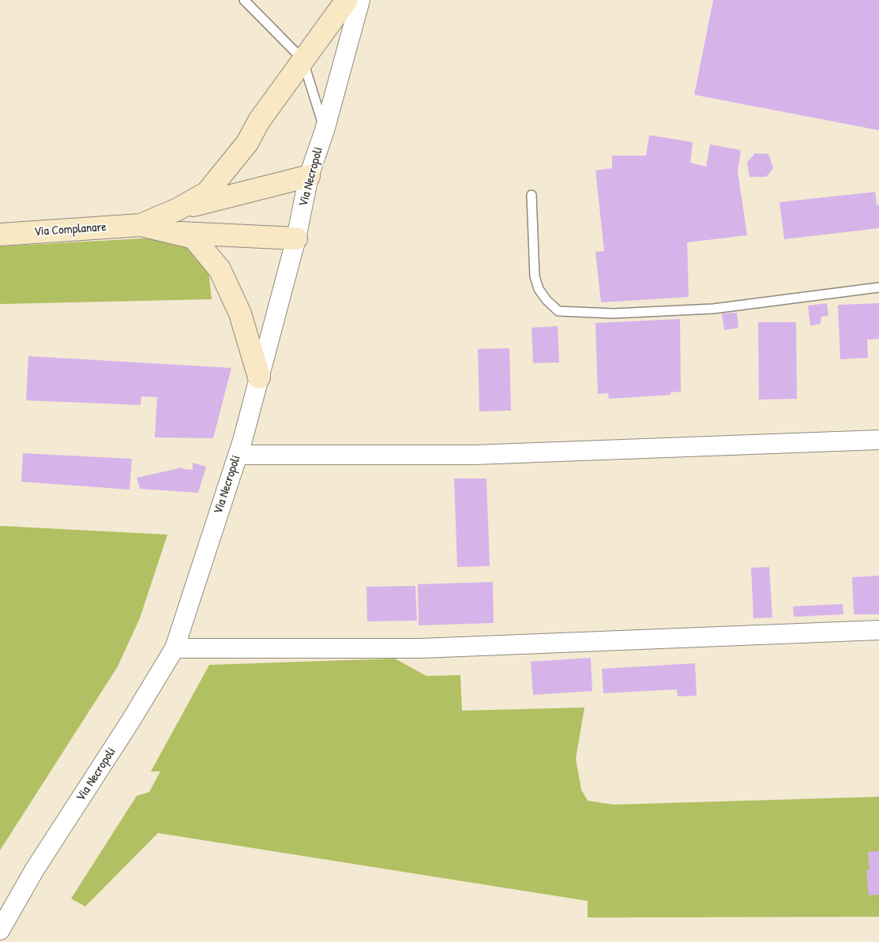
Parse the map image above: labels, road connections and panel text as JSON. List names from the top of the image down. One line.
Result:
{"streets":{"main road":["Via Complanare"],"street":["Via Necropoli"]}}
